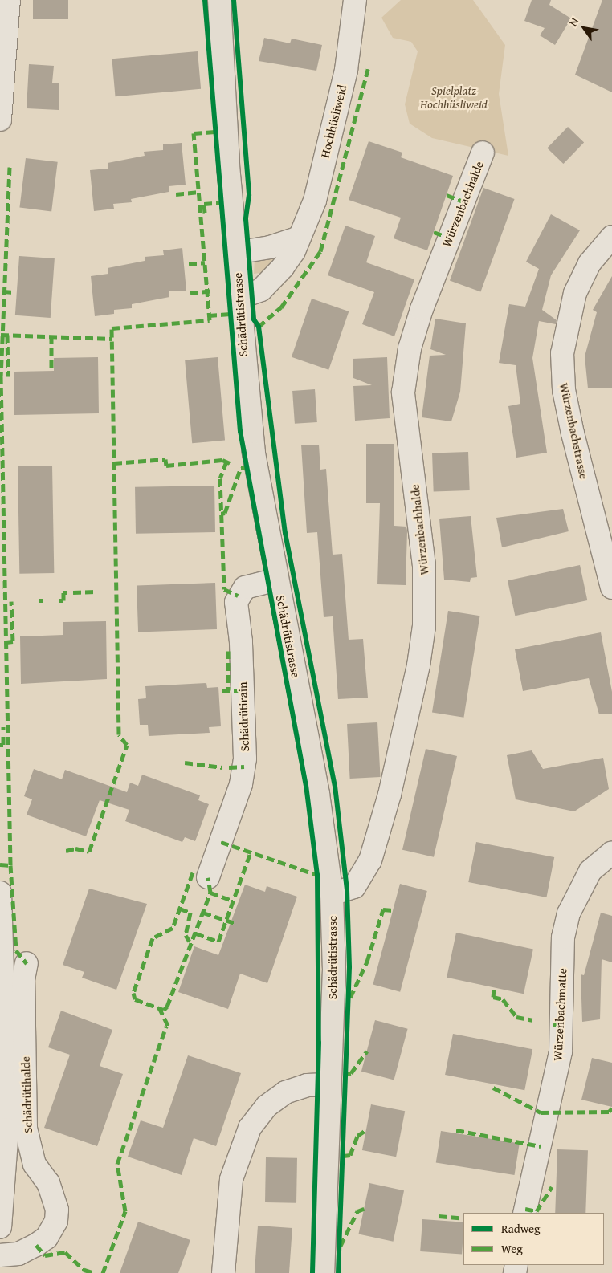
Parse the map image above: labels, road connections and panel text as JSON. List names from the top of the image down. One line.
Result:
{"streets":{"main road":["Schädrütistrasse"],"street":["Hochhüsliweid","Würzenbachhalde","Würzenbachstrasse","Schädrütirain","Würzenbachmatte","Schädrütihalde"]},"crossings":[["Hochhüsliweid","Schädrütistrasse"],["Würzenbachhalde","Schädrütistrasse"],["Schädrütistrasse","Schädrütirain"]],"parks":["Spielplatz Hochhüsliweid"],"legend":["Radweg","Weg"],"north":"top left"}
